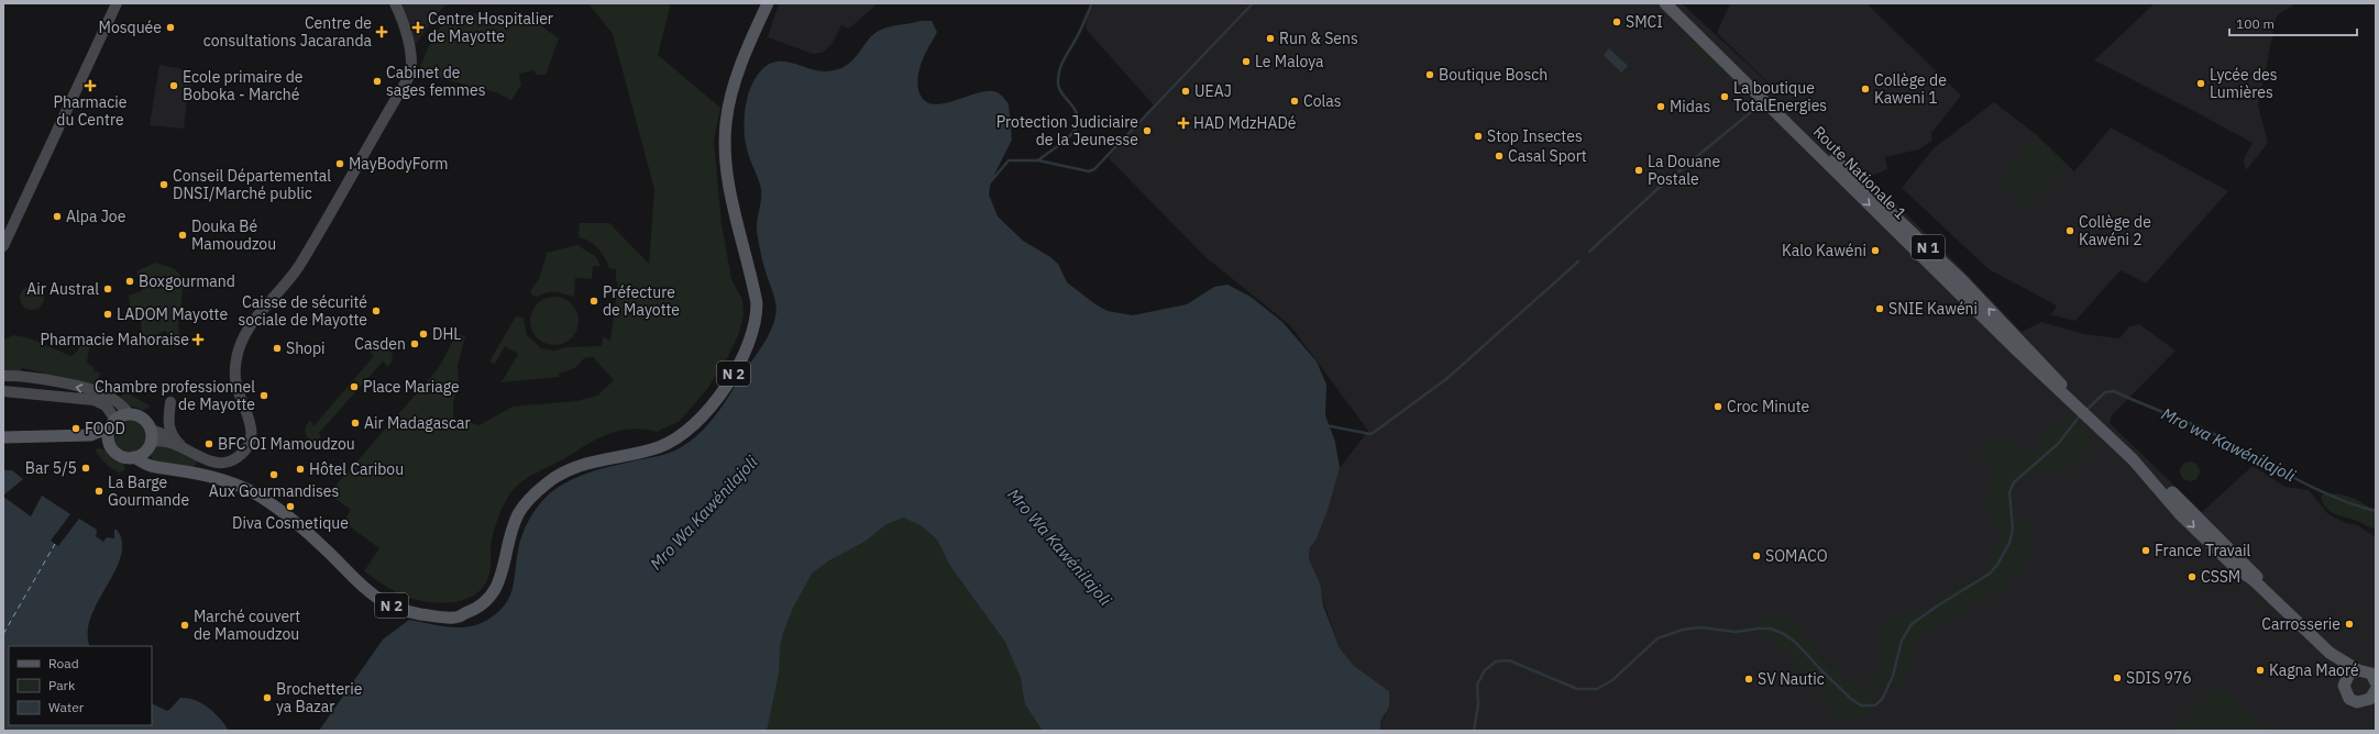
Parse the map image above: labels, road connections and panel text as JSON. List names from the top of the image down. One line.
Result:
{"streets":{"main road":["Route Nationale 1","N 1","N 2"]},"water":["Mro wa Kawénilajoli","Mro Wa Kawénilajoli"],"places":{"other":["SMCI","Mosquée","Run & Sens","Le Maloya","Boutique Bosch","Cabinet de sages femmes","Lycée des Lumières","Ecole primaire de Boboka - Marché","Collège de Kaweni 1","UEAJ","La boutique TotalEnergies","Colas","Midas","Protection Judiciaire de la Jeunesse","Stop Insectes","Casal Sport","MayBodyForm","La Douane Postale","Conseil Départemental DNSI/Marché public","Alpa Joe","Collège de Kawéni 2","Douka Bé Mamoudzou","Kalo Kawéni","Boxgourmand","Air Austral","Préfecture de Mayotte","SNIE Kawéni","Caisse de sécurité sociale de Mayotte","LADOM Mayotte","DHL","Casden","Shopi","Place Mariage","Chambre professionnel de Mayotte","Croc Minute","Air Madagascar","FOOD","BFC OI Mamoudzou","Bar 5/5","Hôtel Caribou","Aux Gourmandises","La Barge Gourmande","Diva Cosmetique","France Travail","SOMACO","CSSM","Carrosserie","Marché couvert de Mamoudzou","Kagna Maoré","SDIS 976","SV Nautic","Brochetterie ya Bazar"],"health":["Centre Hospitalier de Mayotte","Centre de consultations Jacaranda","Pharmacie du Centre","HAD MdzHADé","Pharmacie Mahoraise"]},"legend":["Road","Park","Water"],"scale_bar":"100 m"}
